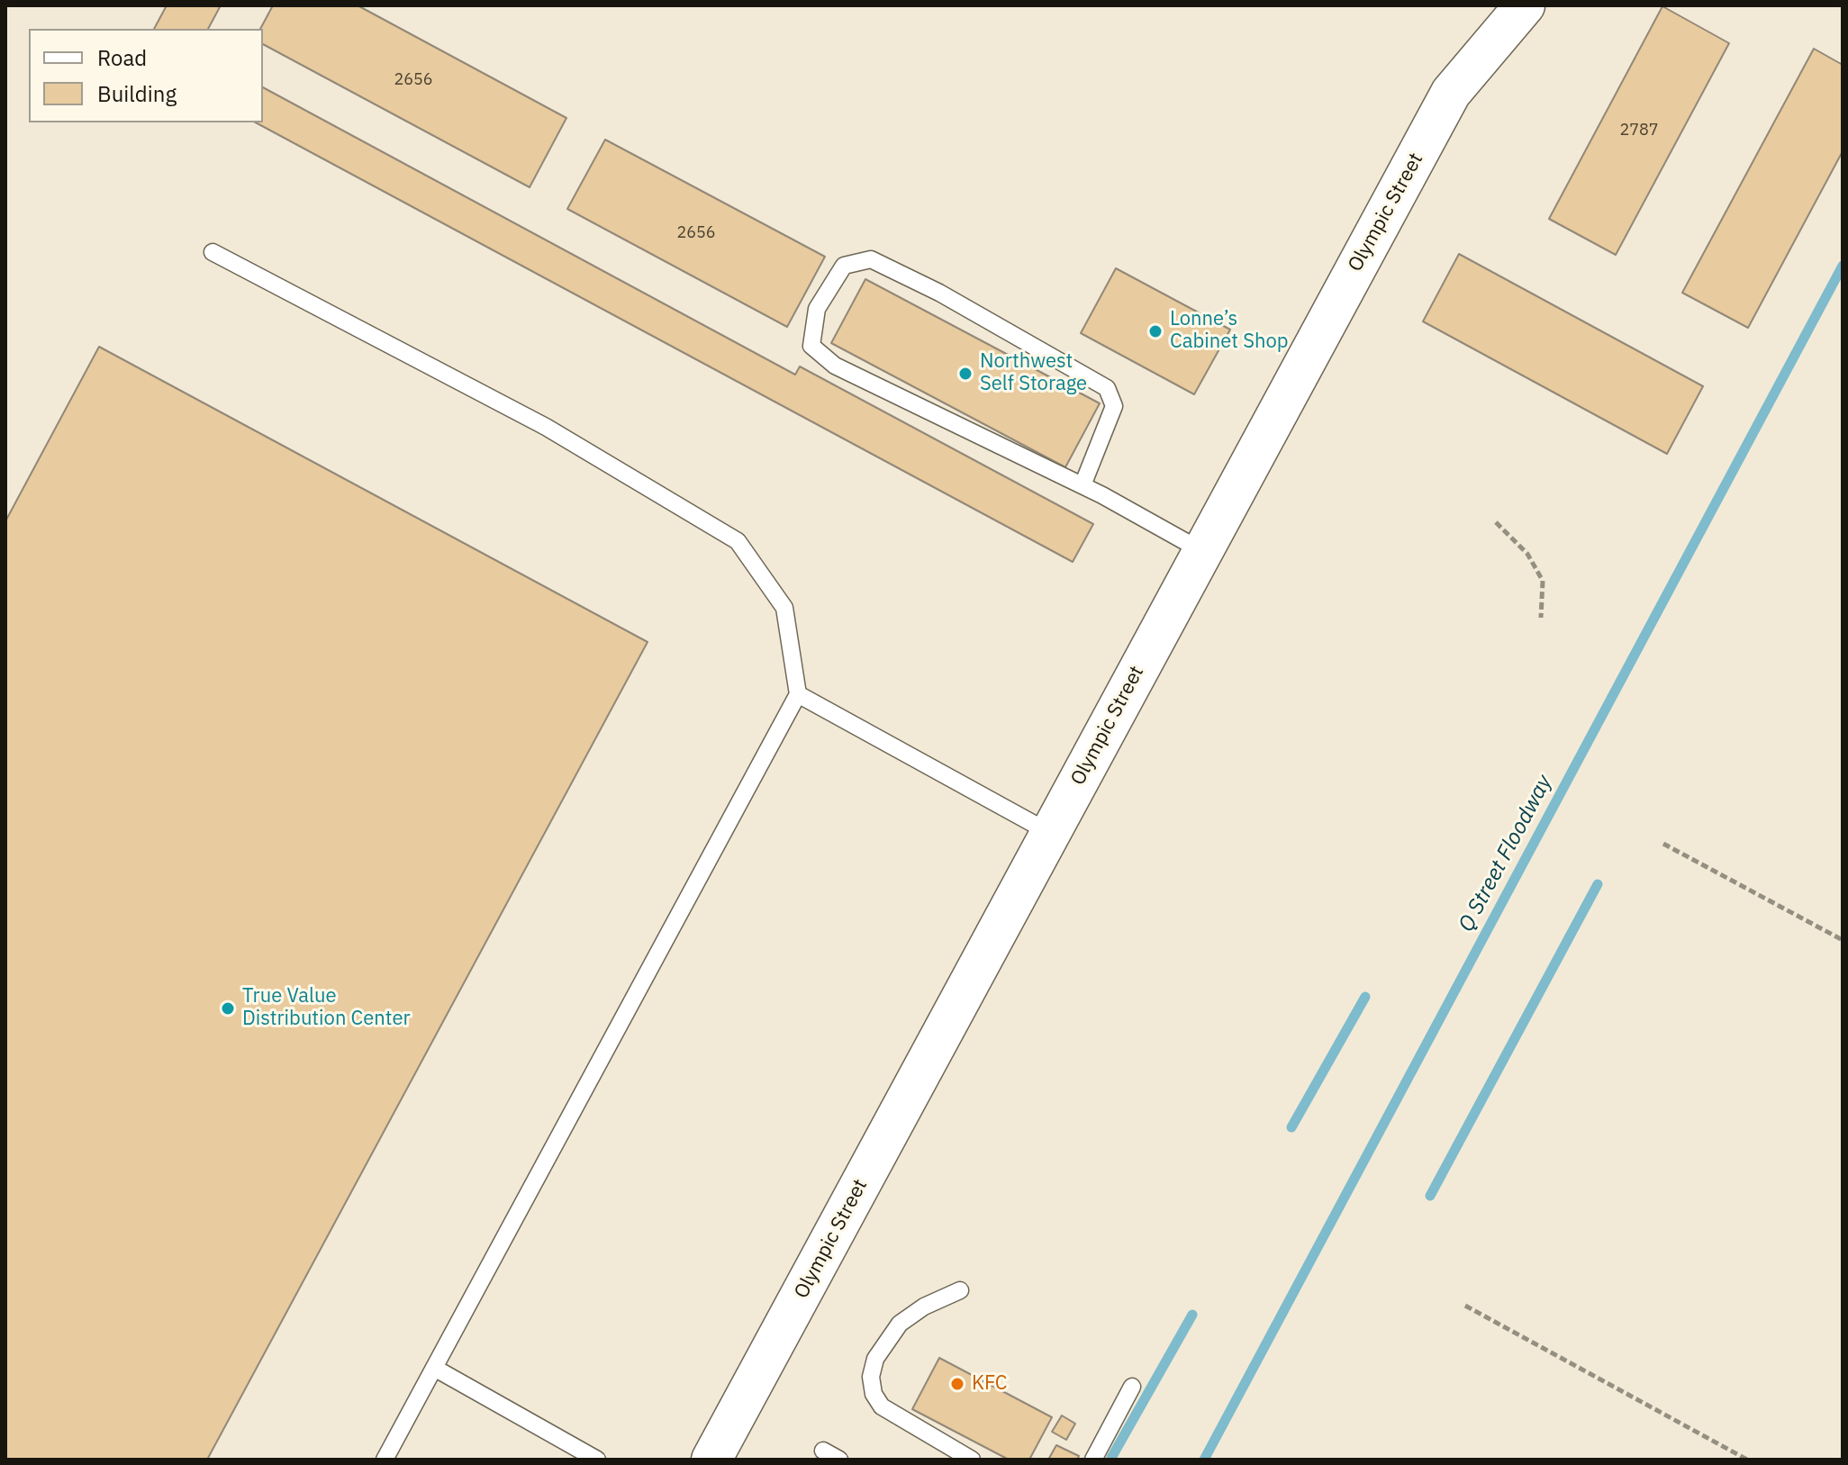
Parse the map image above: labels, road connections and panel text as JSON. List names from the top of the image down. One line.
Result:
{"streets":{"main road":["Olympic Street"]},"water":["Q Street Floodway"],"places":["Lonne’s Cabinet Shop","Northwest Self Storage","True Value Distribution Center","KFC"],"house_numbers":["2656","2787","2656"],"legend":["Road","Building"]}
